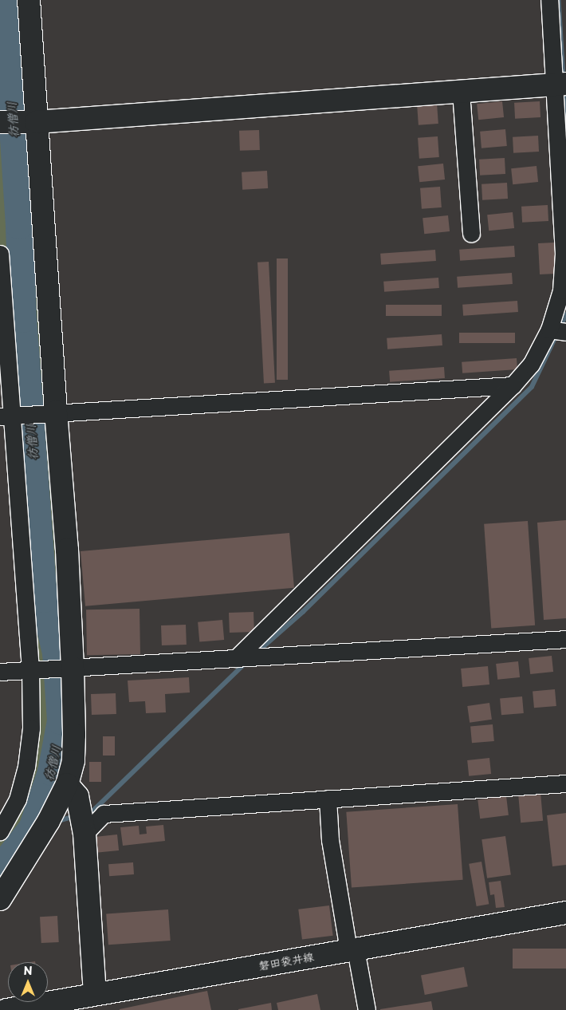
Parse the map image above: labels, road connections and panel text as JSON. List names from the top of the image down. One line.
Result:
{"streets":{"street":["磐田袋井線"]},"water":["彷僧川"],"north":"top"}
